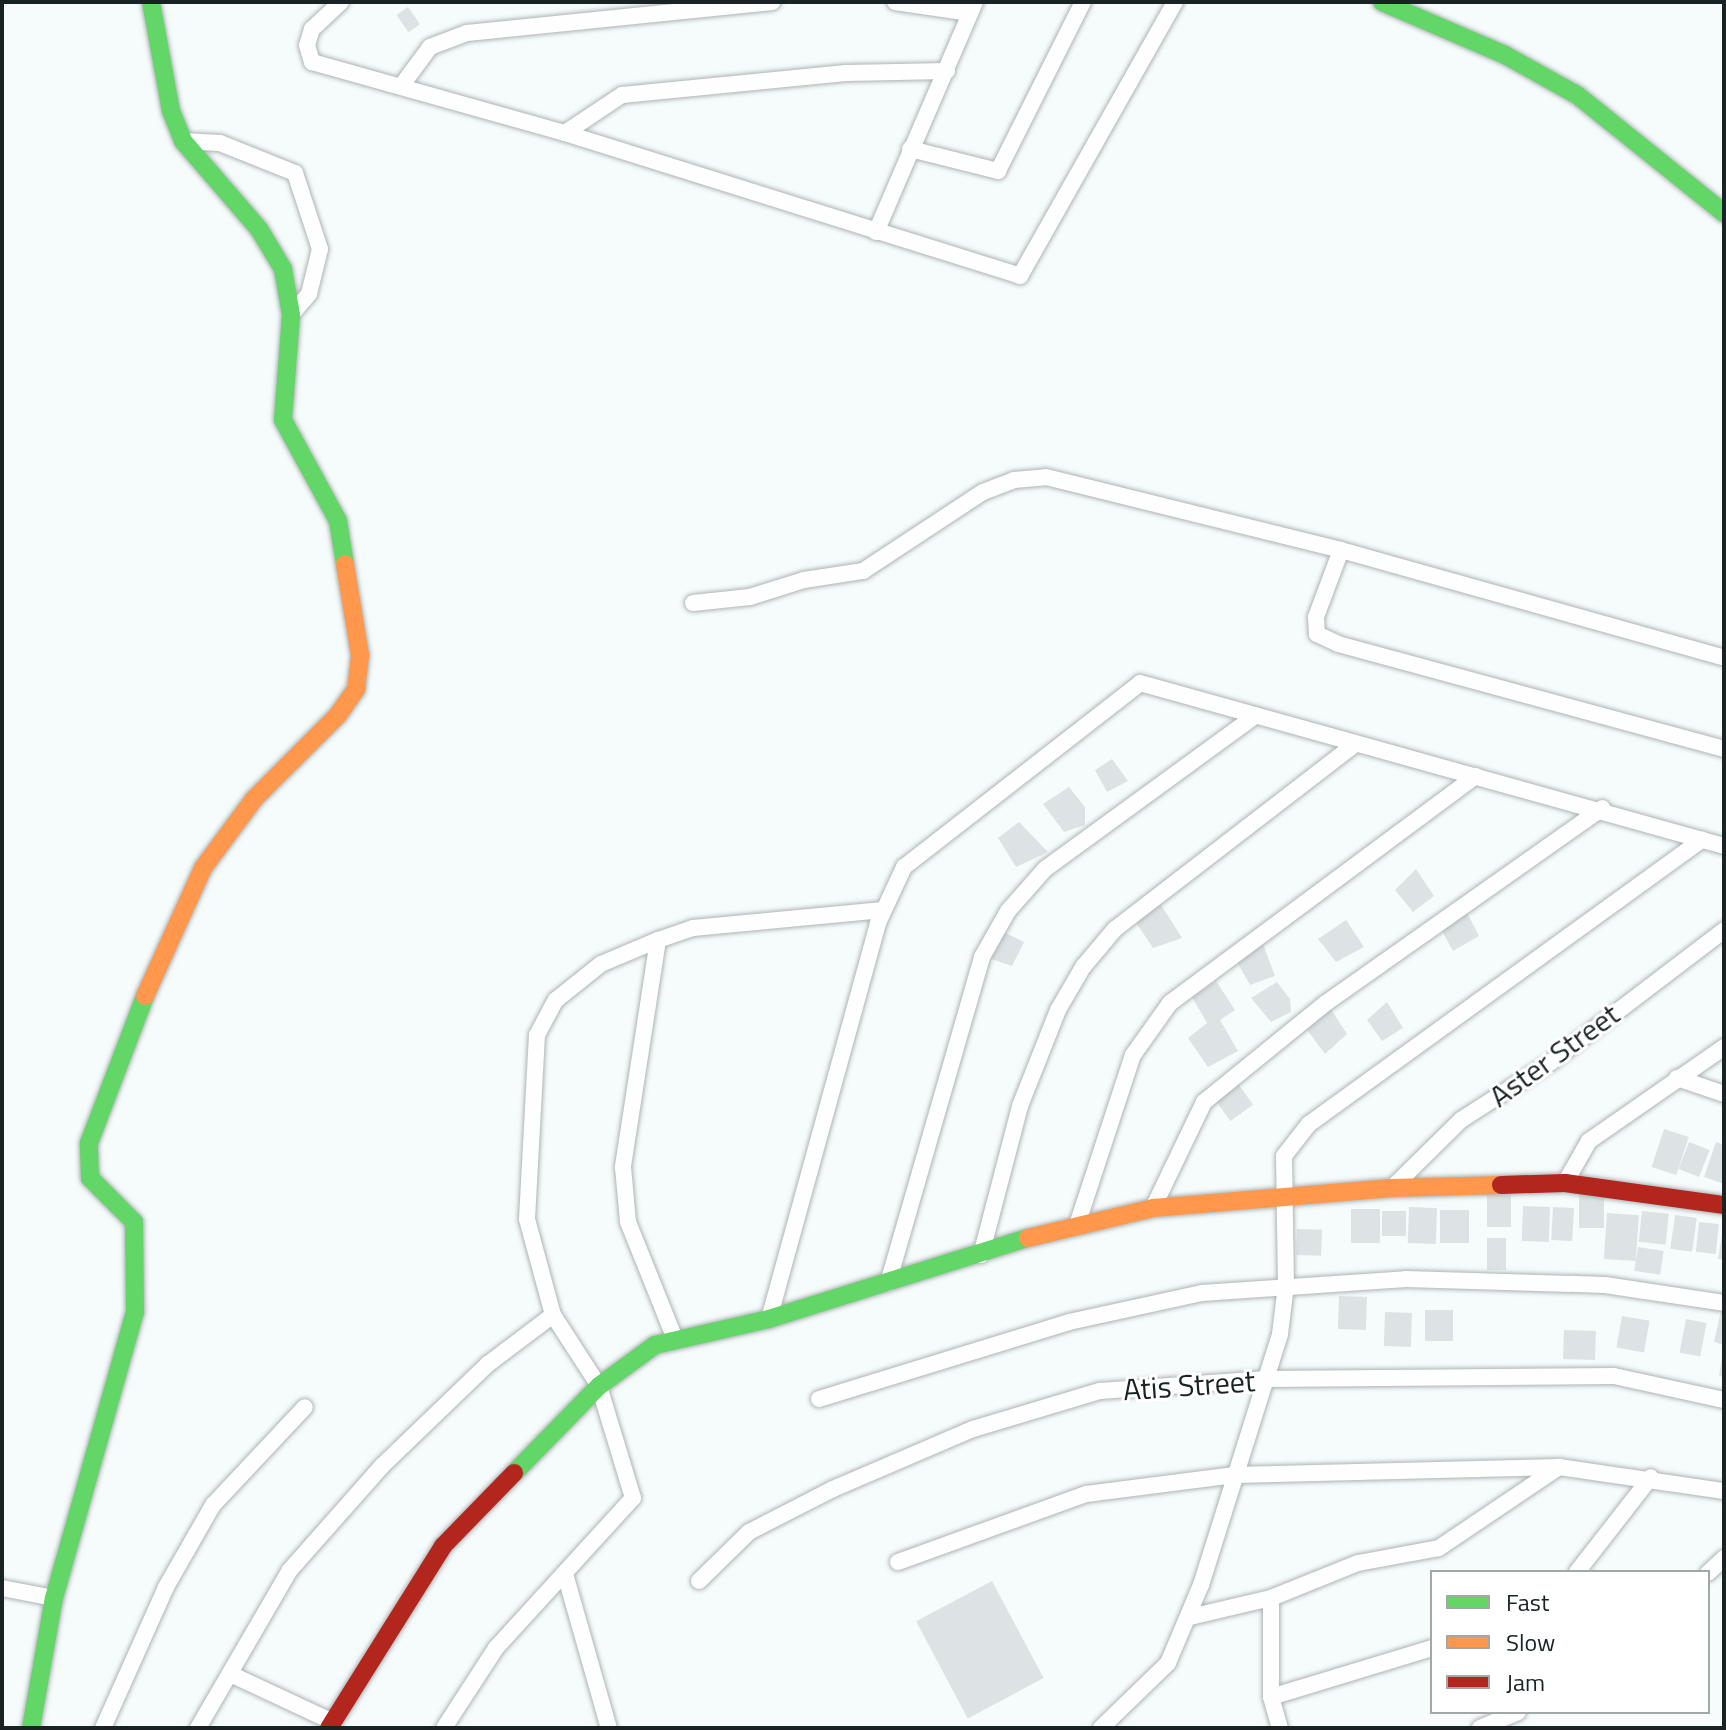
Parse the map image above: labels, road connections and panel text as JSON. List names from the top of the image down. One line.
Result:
{"streets":{"street":["Aster Street","Atis Street"]},"legend":["Fast","Slow","Jam"]}
